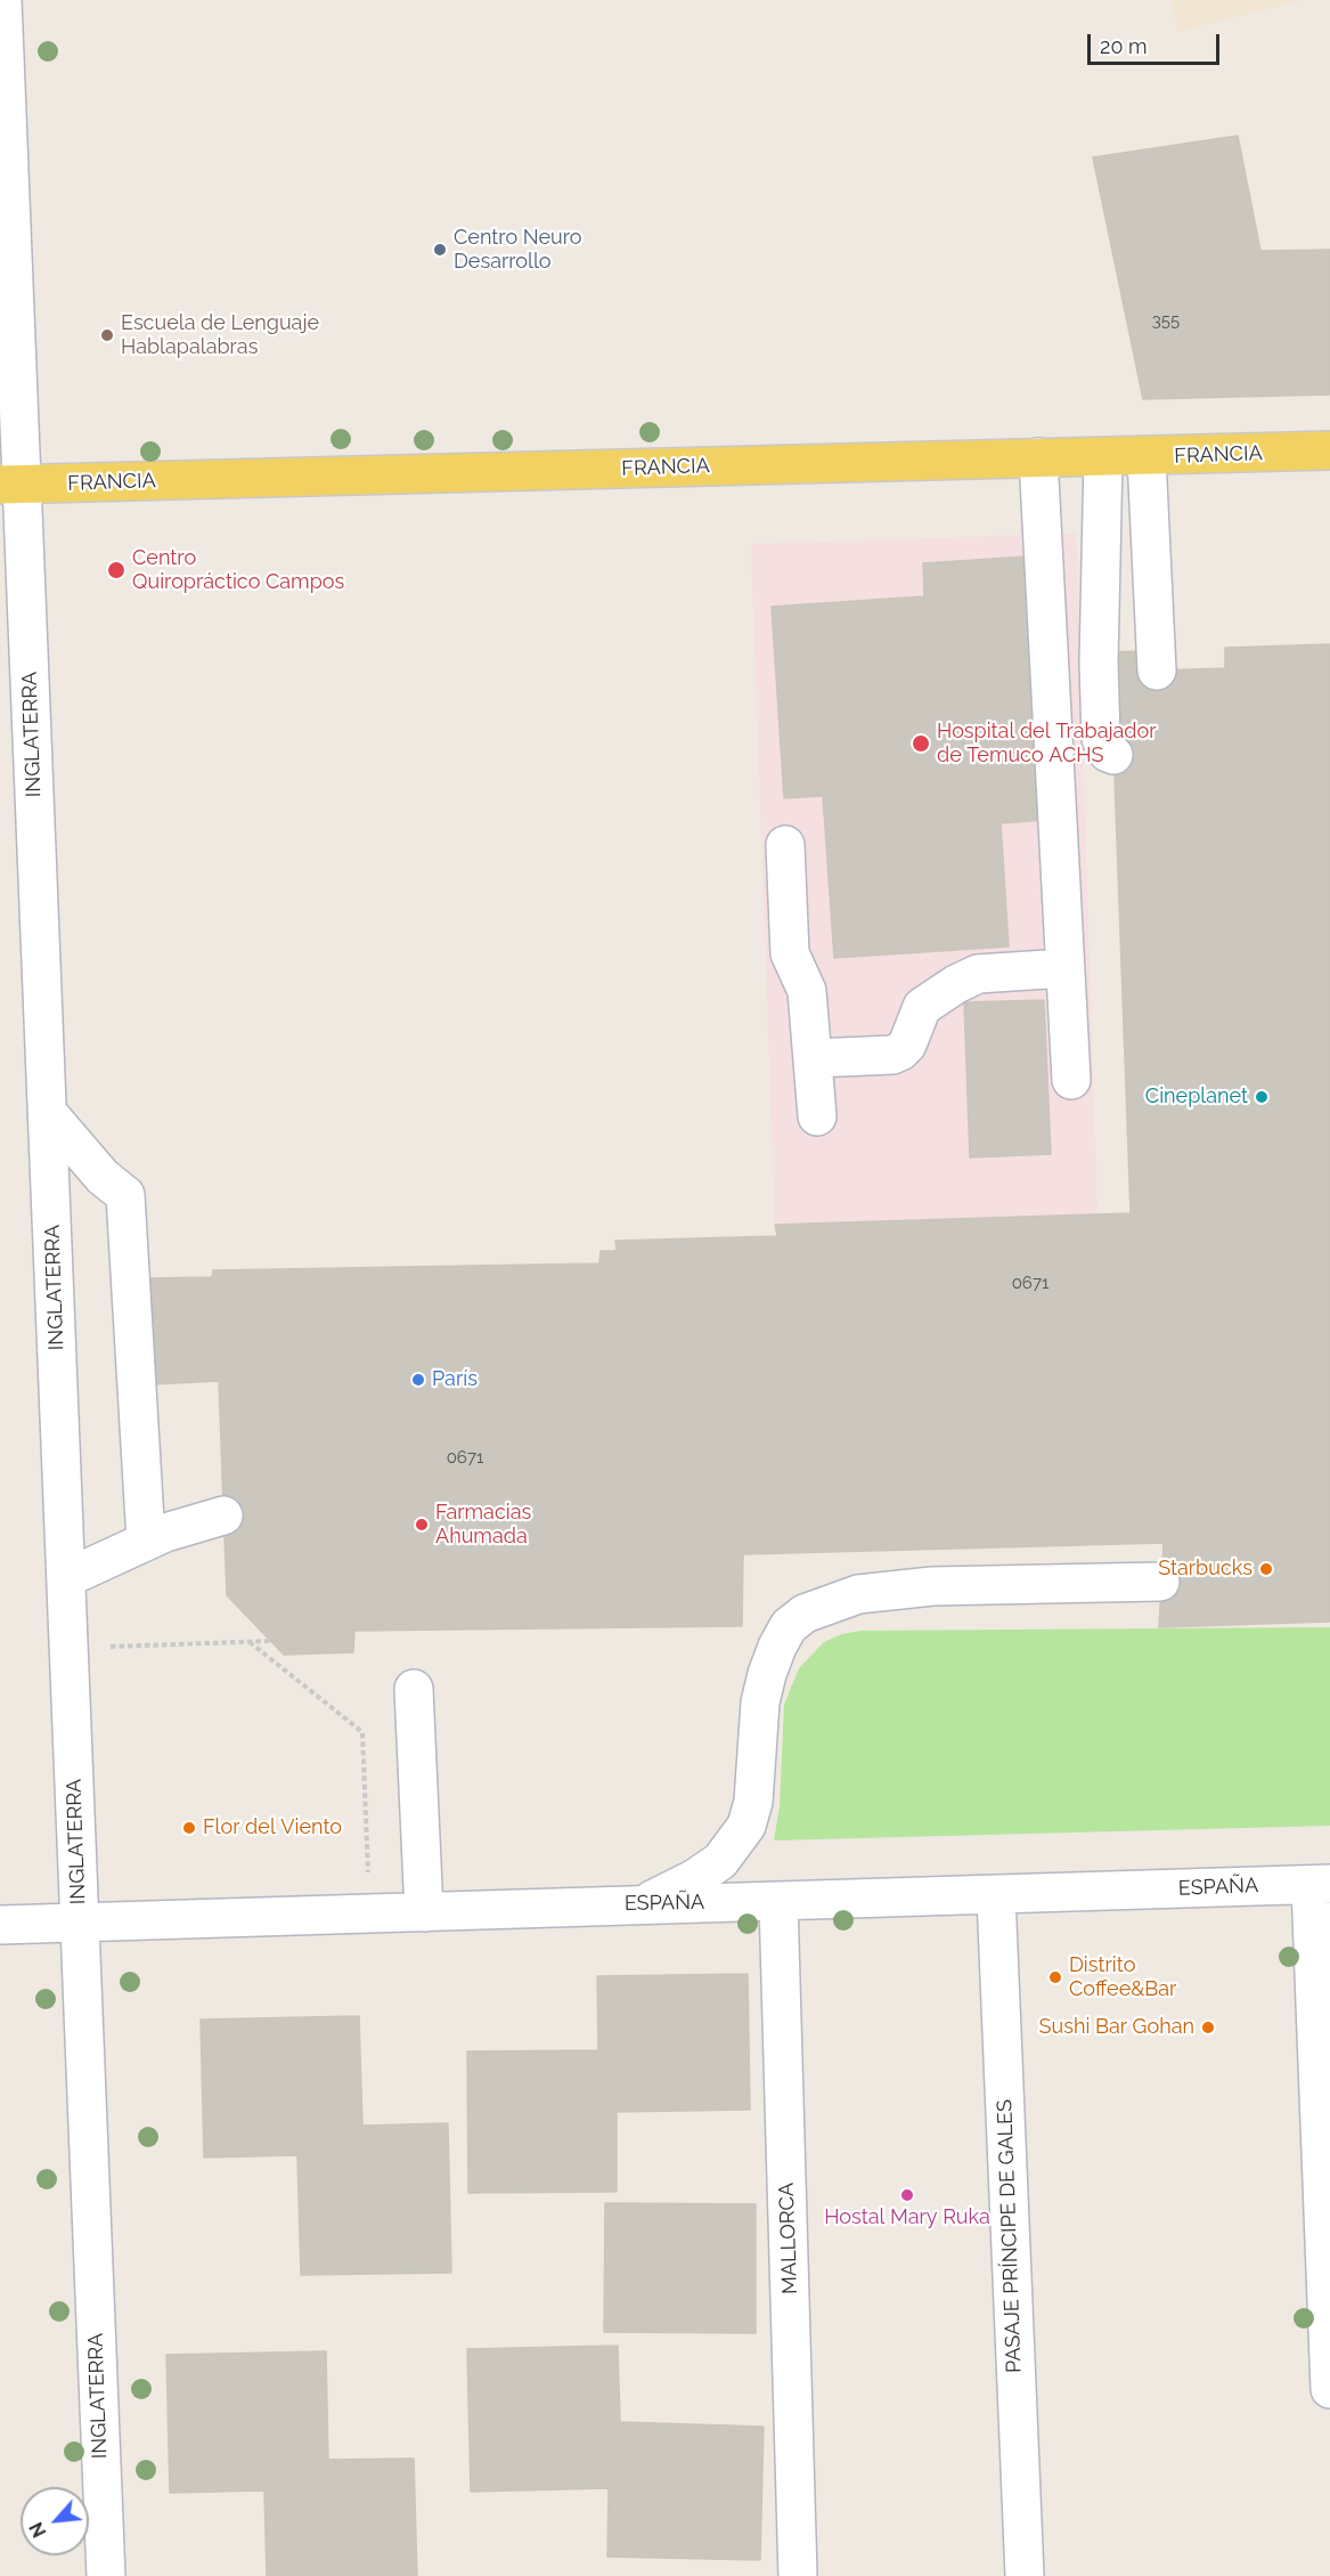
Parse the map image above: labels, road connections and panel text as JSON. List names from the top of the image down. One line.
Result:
{"streets":{"main road":["FRANCIA"],"street":["INGLATERRA","ESPAÑA","PASAJE PRÍNCIPE DE GALES","MALLORCA"]},"crossings":[["FRANCIA","INGLATERRA"],["INGLATERRA","ESPAÑA"],["ESPAÑA","PASAJE PRÍNCIPE DE GALES"],["ESPAÑA","MALLORCA"]],"places":["Centro Neuro Desarrollo","Escuela de Lenguaje Hablapalabras","Centro Quiropráctico Campos","Hospital del Trabajador de Temuco ACHS","Cineplanet","París","Farmacias Ahumada","Starbucks","Flor del Viento","Distrito Coffee&Bar","Sushi Bar Gohan","Hostal Mary Ruka"],"house_numbers":["355","0671","0671"],"scale_bar":"20 m","north":"bottom left"}
